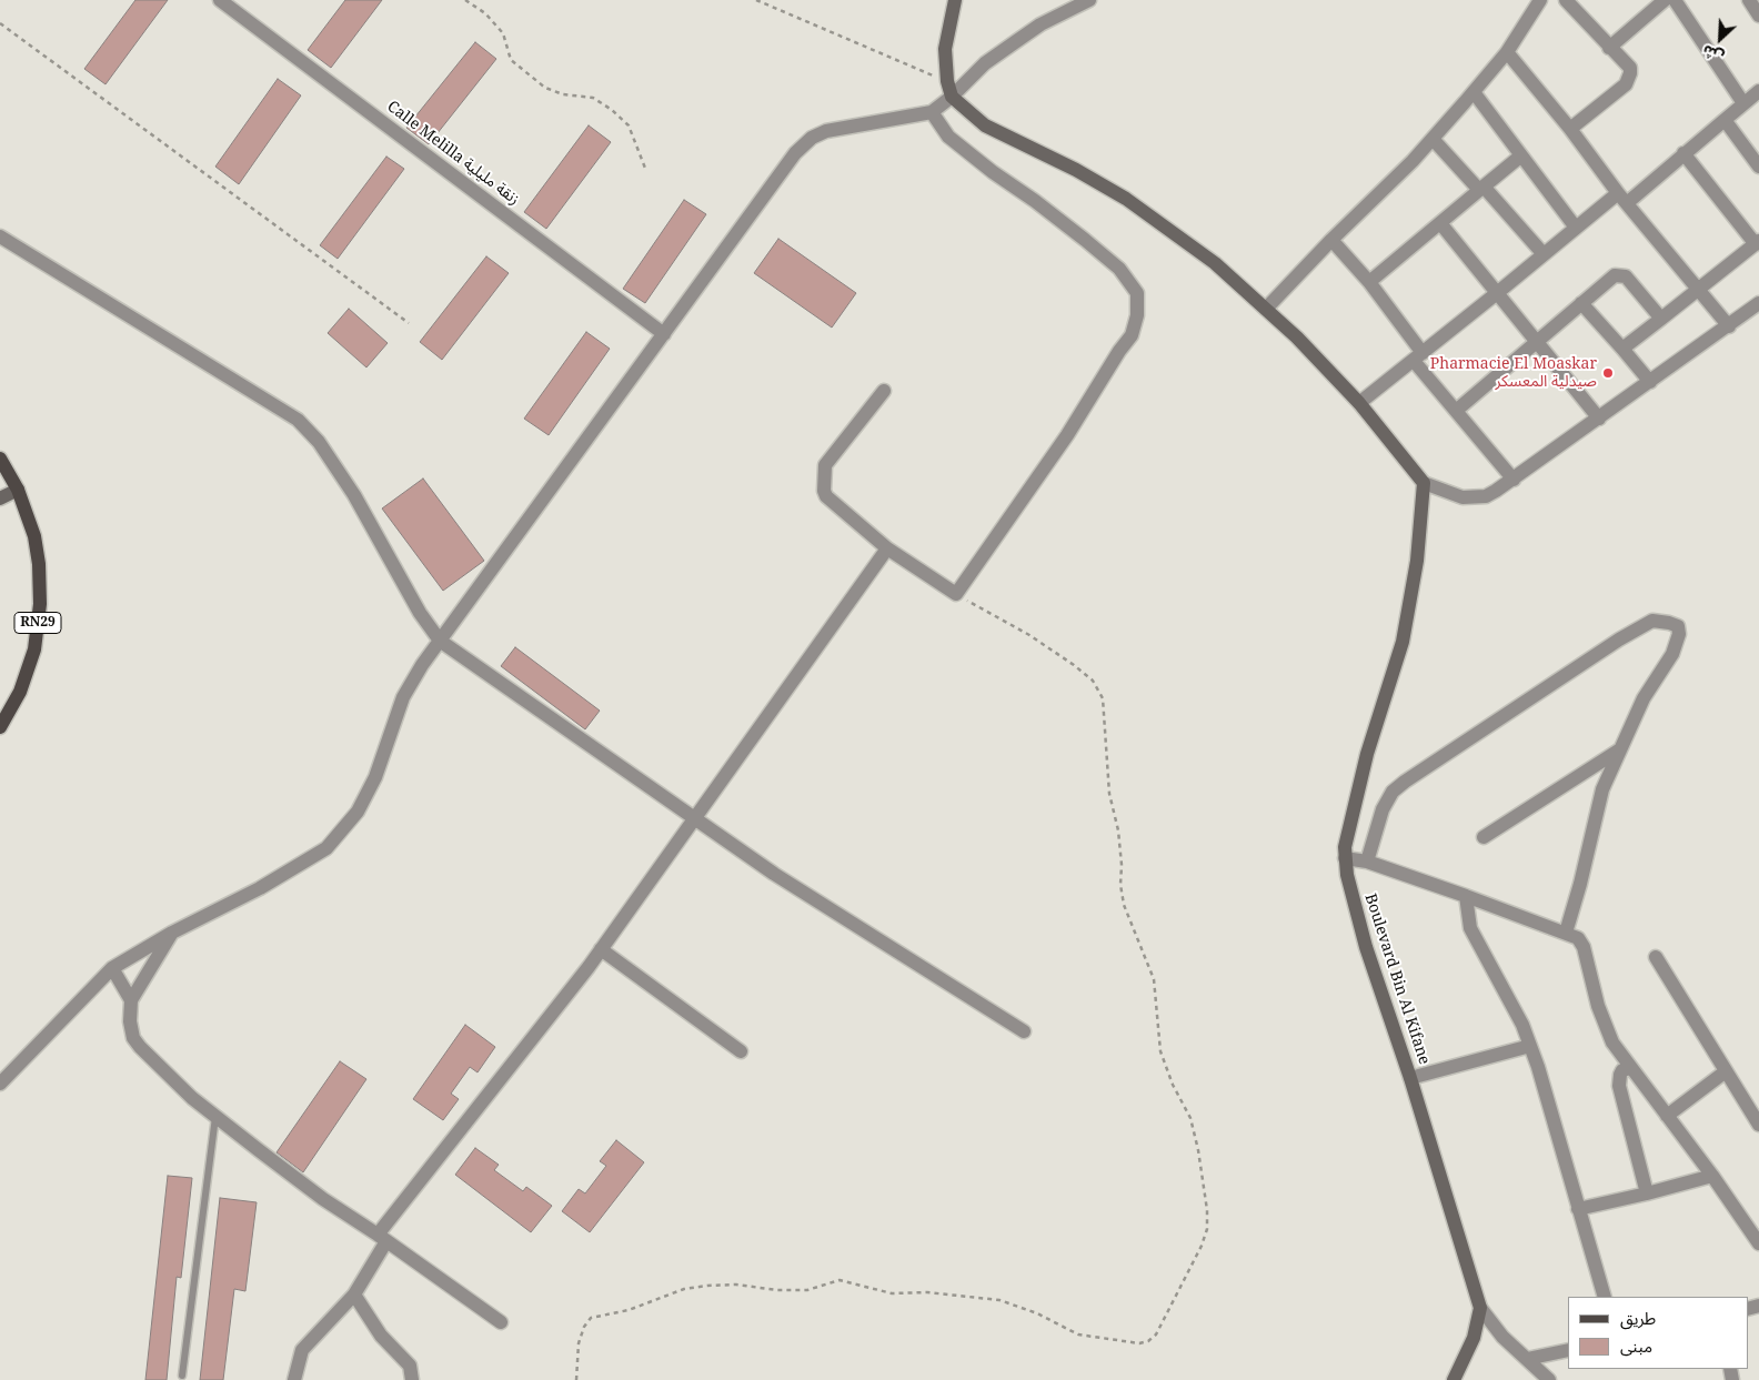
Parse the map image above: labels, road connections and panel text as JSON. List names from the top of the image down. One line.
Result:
{"streets":{"main road":["RN29"],"street":["Calle Melilla زنقة مليلية","Boulevard Bin Al Kifane"]},"places":["Pharmacie El Moaskar صيدلية المعسكر"],"legend":["طريق","مبنى"],"north":"bottom left"}
